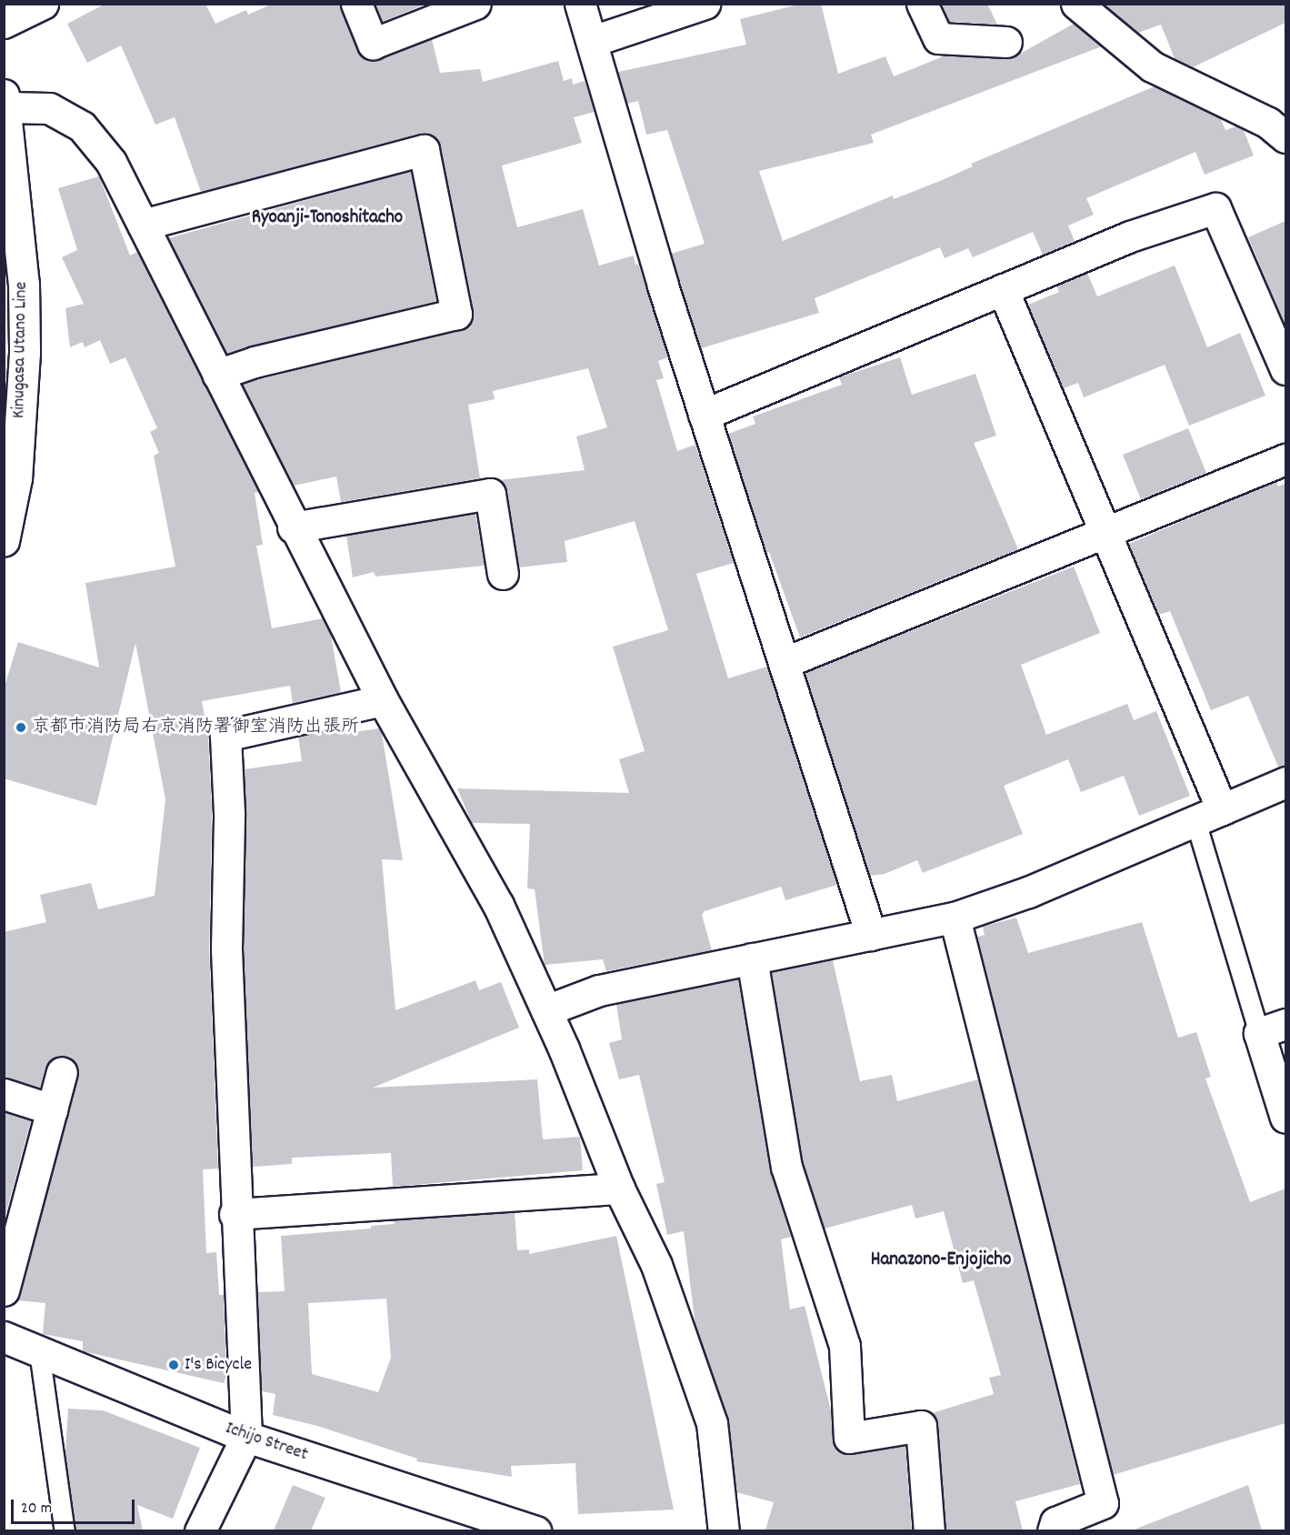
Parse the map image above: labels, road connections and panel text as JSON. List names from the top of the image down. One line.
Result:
{"streets":{"street":["Kinugasa Utano Line","Ichijo Street"]},"districts":["Ryoanji-Tonoshitacho","Hanazono-Enjojicho"],"places":["京都市消防局右京消防署御室消防出張所","I's Bicycle"],"scale_bar":"20 m"}
